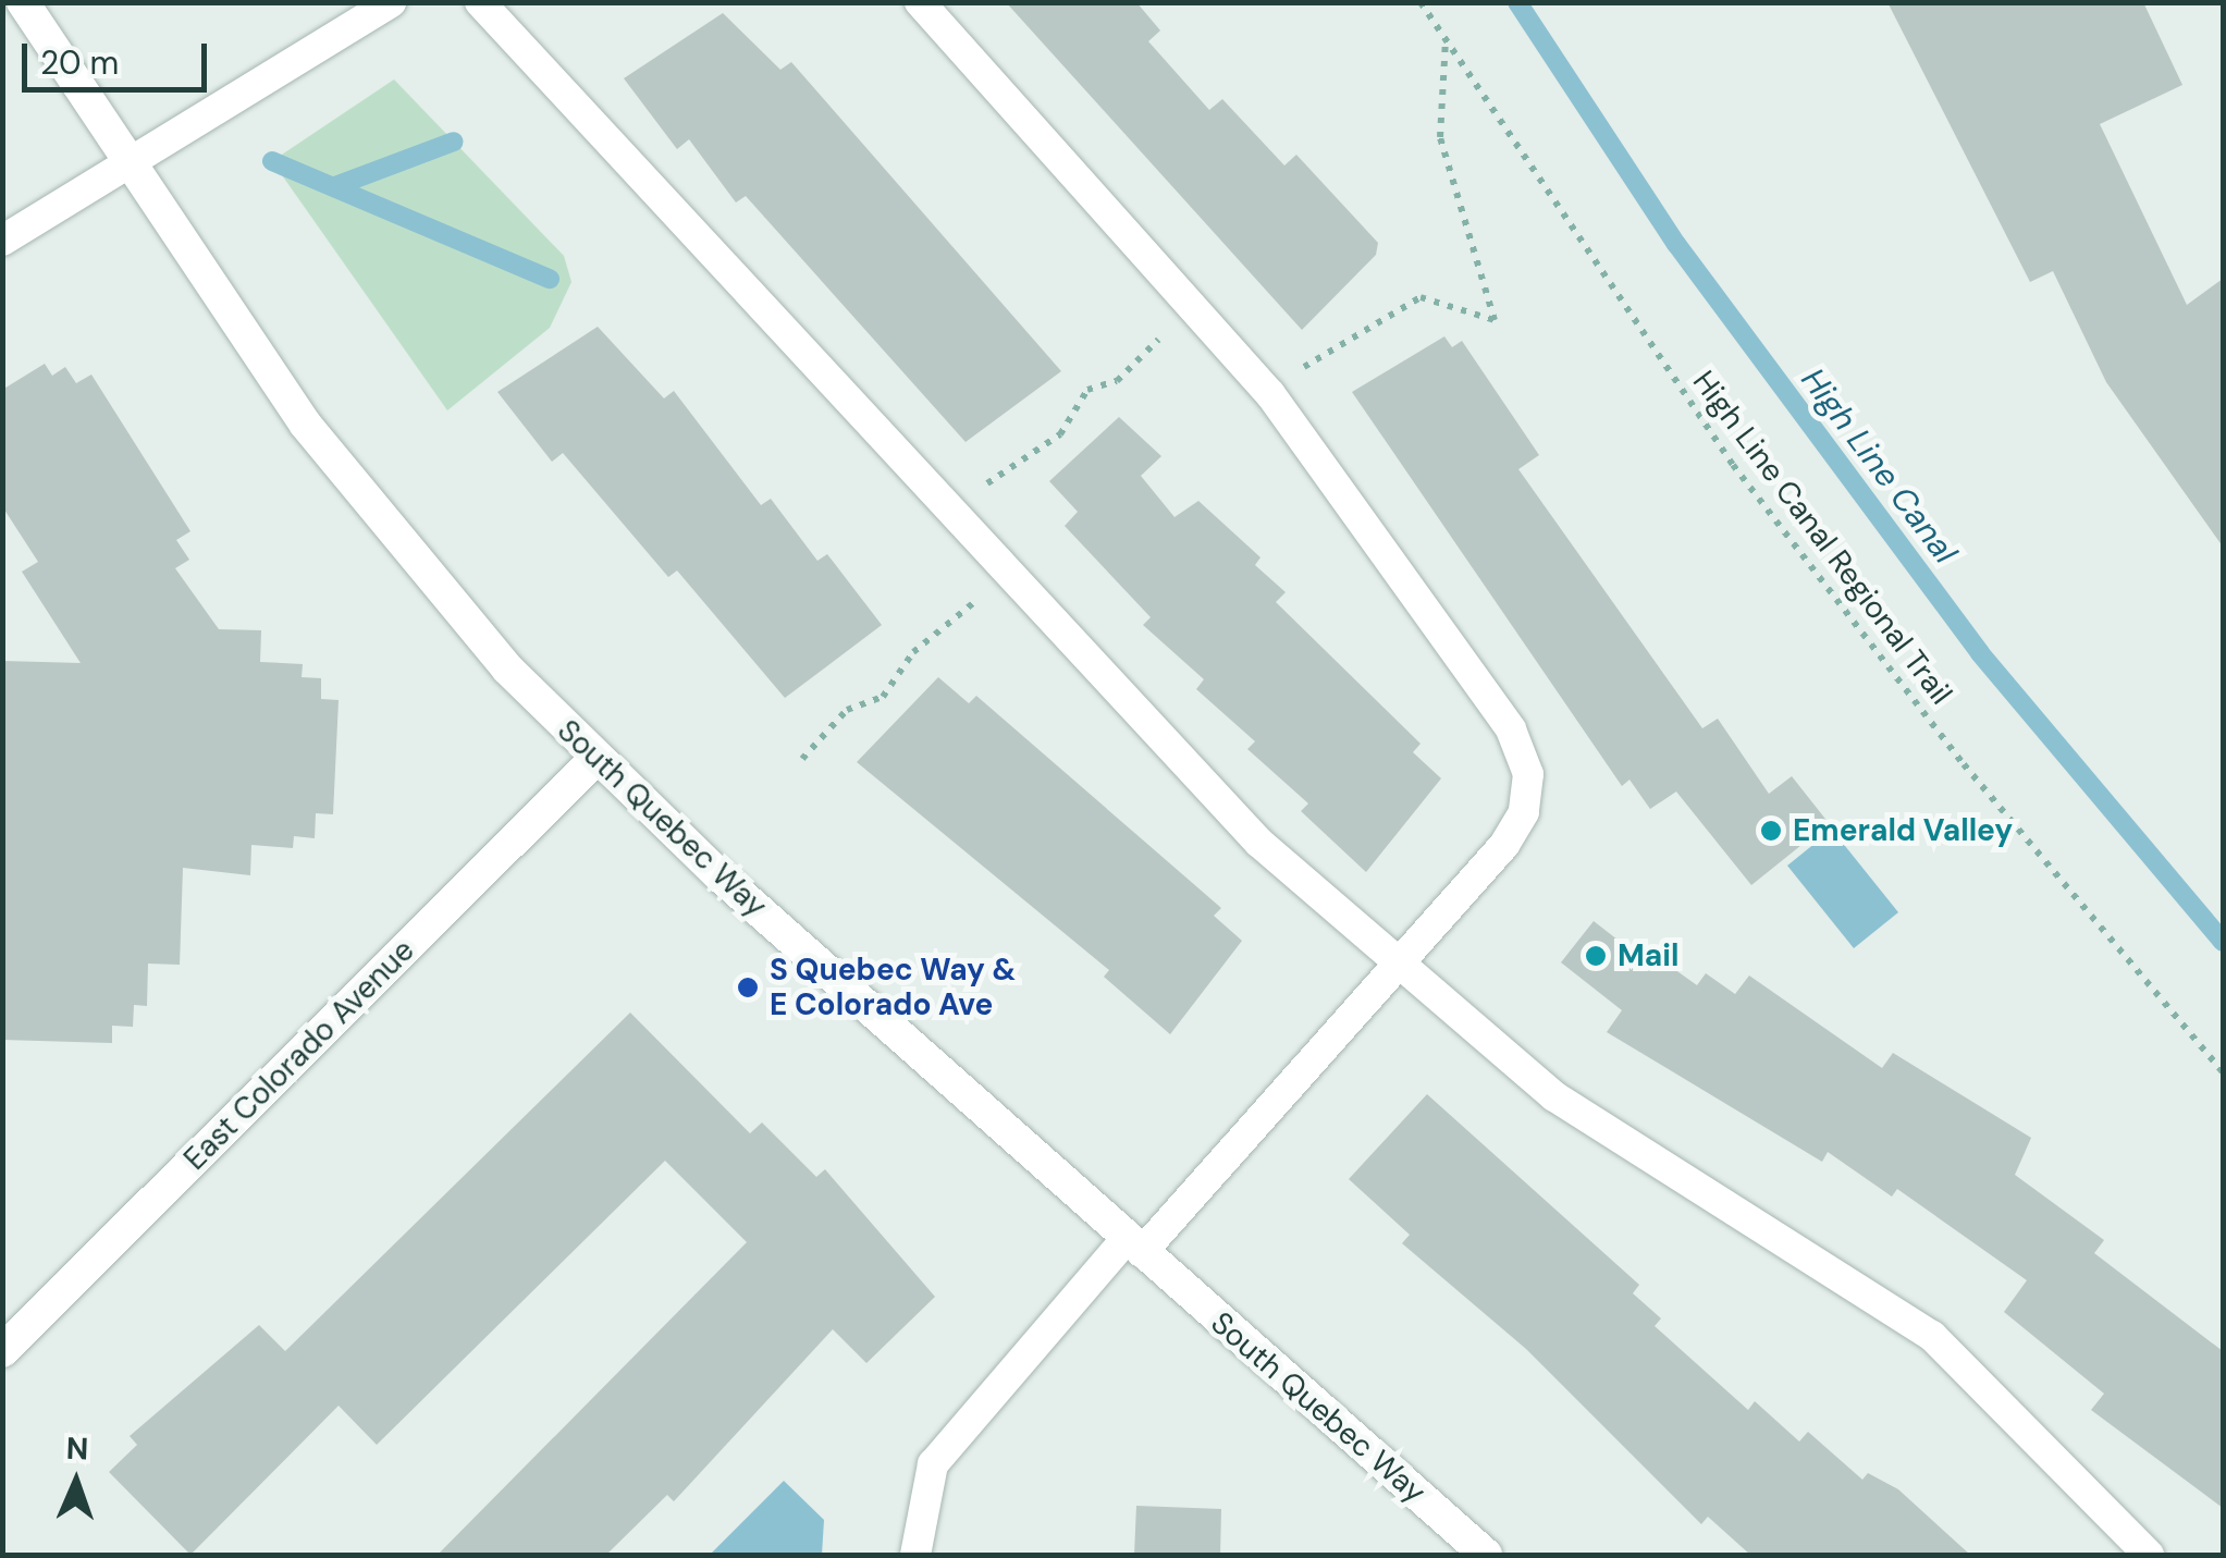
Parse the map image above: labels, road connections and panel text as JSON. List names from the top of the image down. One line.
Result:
{"streets":{"street":["South Quebec Way","East Colorado Avenue"],"path":["High Line Canal Regional Trail"]},"crossings":[["South Quebec Way","East Colorado Avenue"]],"water":["High Line Canal"],"places":["Emerald Valley","Mail","S Quebec Way & E Colorado Ave"],"scale_bar":"20 m","north":"top"}
